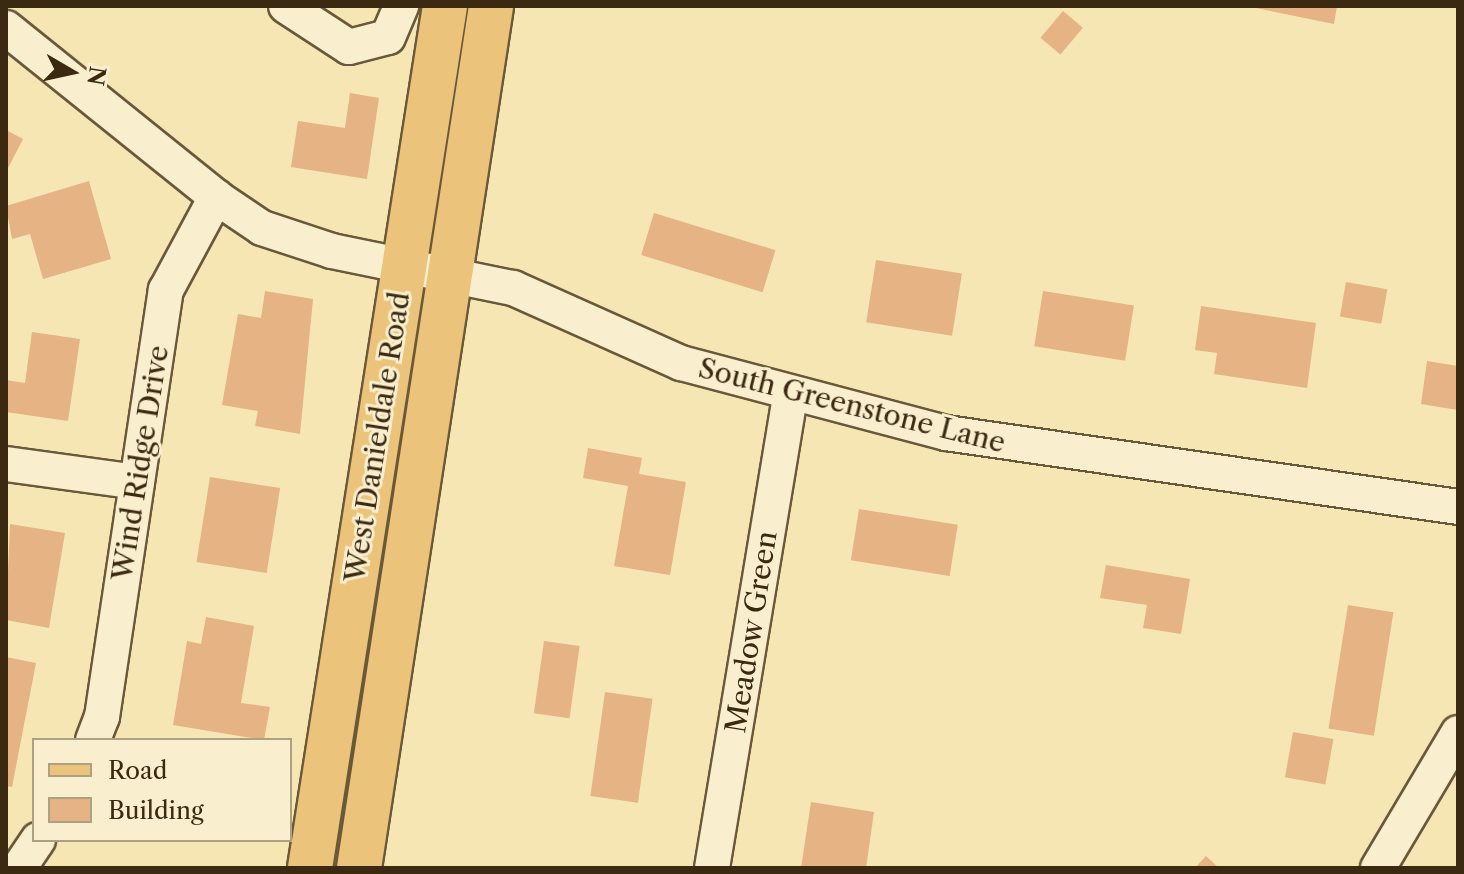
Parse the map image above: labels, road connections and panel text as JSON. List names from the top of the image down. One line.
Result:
{"streets":{"main road":["West Danieldale Road"],"street":["South Greenstone Lane","Wind Ridge Drive","Meadow Green"]},"crossings":[["South Greenstone Lane","West Danieldale Road"],["South Greenstone Lane","Wind Ridge Drive"],["South Greenstone Lane","Meadow Green"]],"legend":["Road","Building"],"north":"right"}
